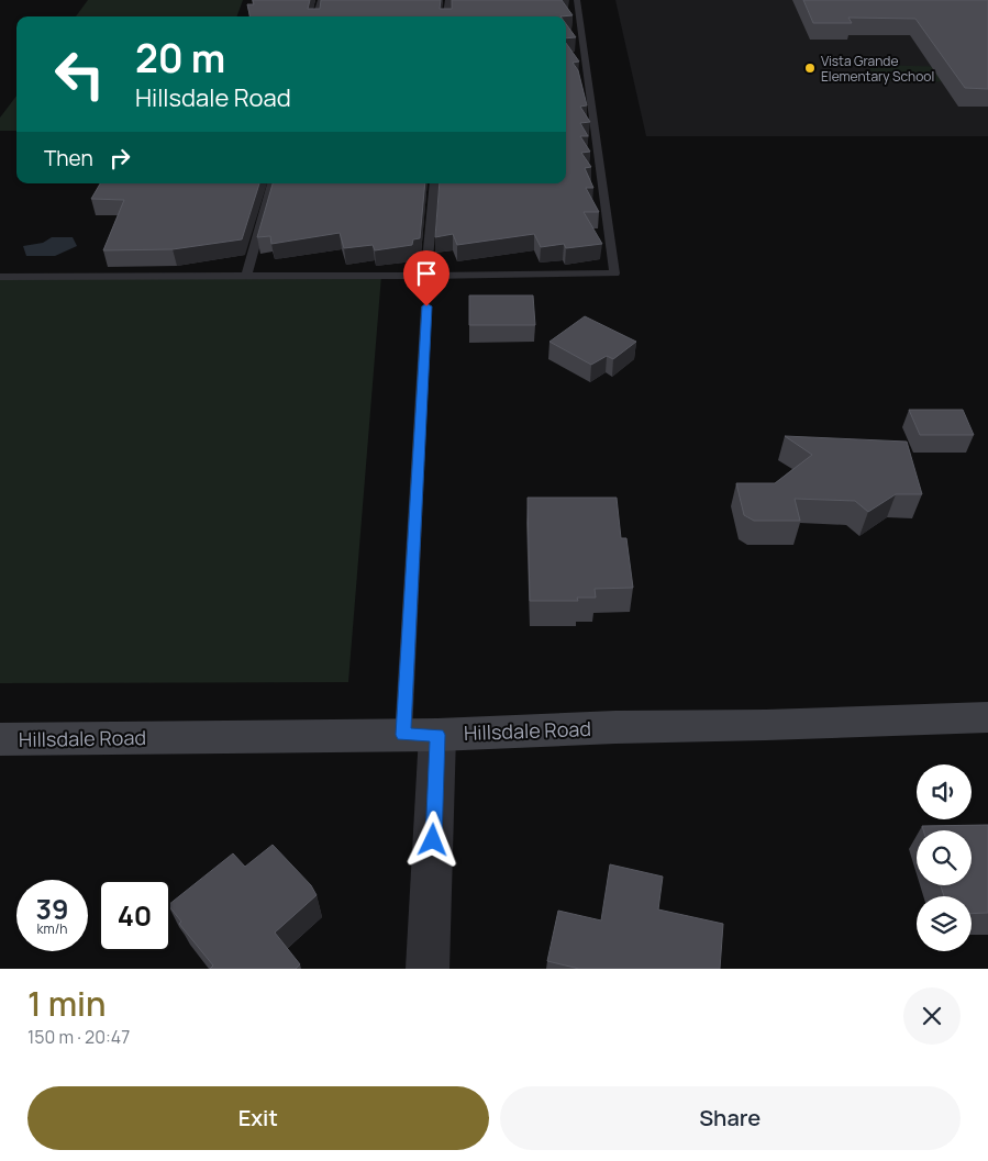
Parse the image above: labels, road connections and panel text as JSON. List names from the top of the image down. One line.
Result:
{"streets":{"main road":["Hillsdale Road"]},"places":["Vista Grande Elementary School"],"page":{"turn":["20 m","Hillsdale Road"],"then":"Then","speed":"39 km/h","limit":"40","heading":["1 min","150 m · 20:47"],"buttons":["Exit","Share"]}}
